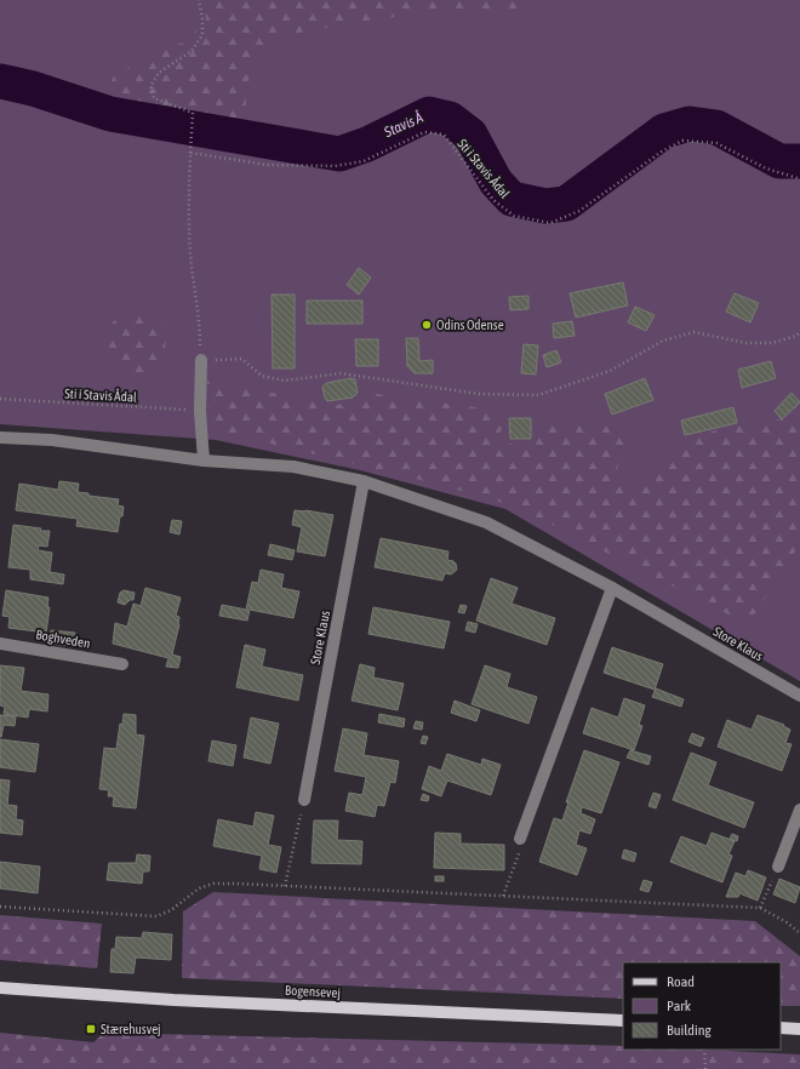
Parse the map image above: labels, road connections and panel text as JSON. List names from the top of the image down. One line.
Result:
{"streets":{"main road":["Bogensevej"],"street":["Store Klaus","Boghveden"],"path":["Sti i Stavis Ådal"]},"water":["Stavis Å"],"places":{"other":["Odins Odense"],"transit":["Stærehusvej"]},"legend":["Road","Park","Building"]}
